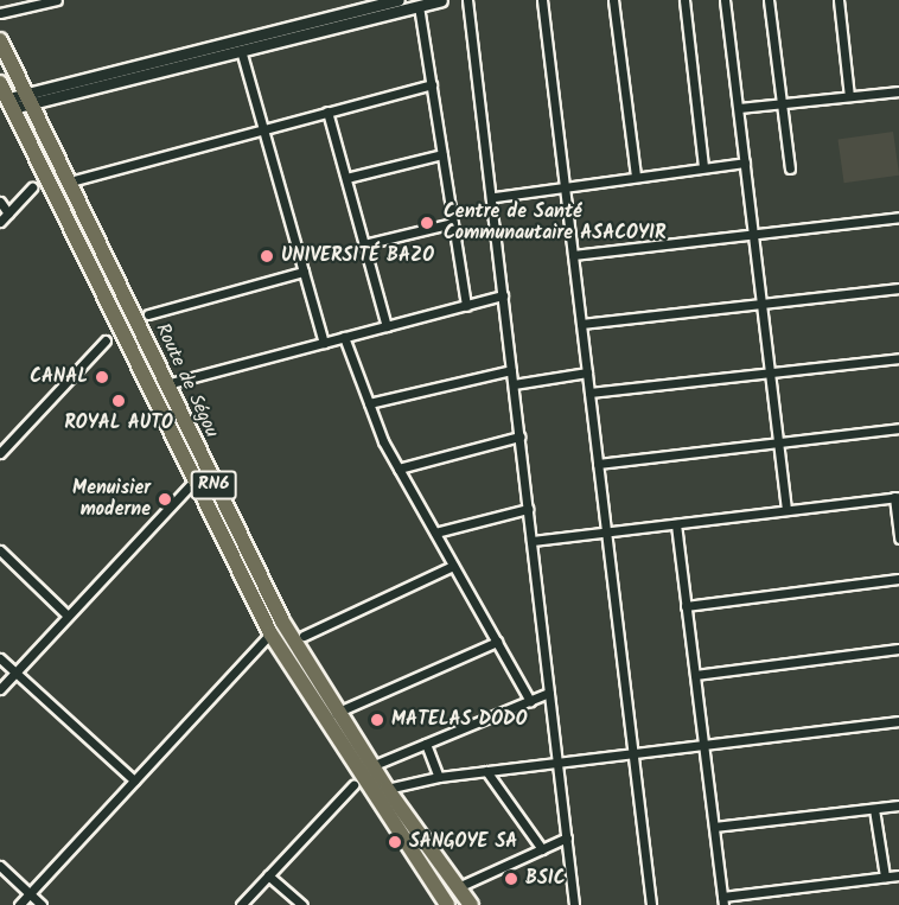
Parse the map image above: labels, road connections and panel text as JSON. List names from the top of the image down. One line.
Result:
{"streets":{"highway":["Route de Ségou","RN6"]},"places":["Centre de Santé Communautaire ASACOYIR","UNIVERSITÉ BAZO","CANAL","ROYAL AUTO","Menuisier moderne","MATELAS DODO","SANGOYE SA","BSIC"]}
